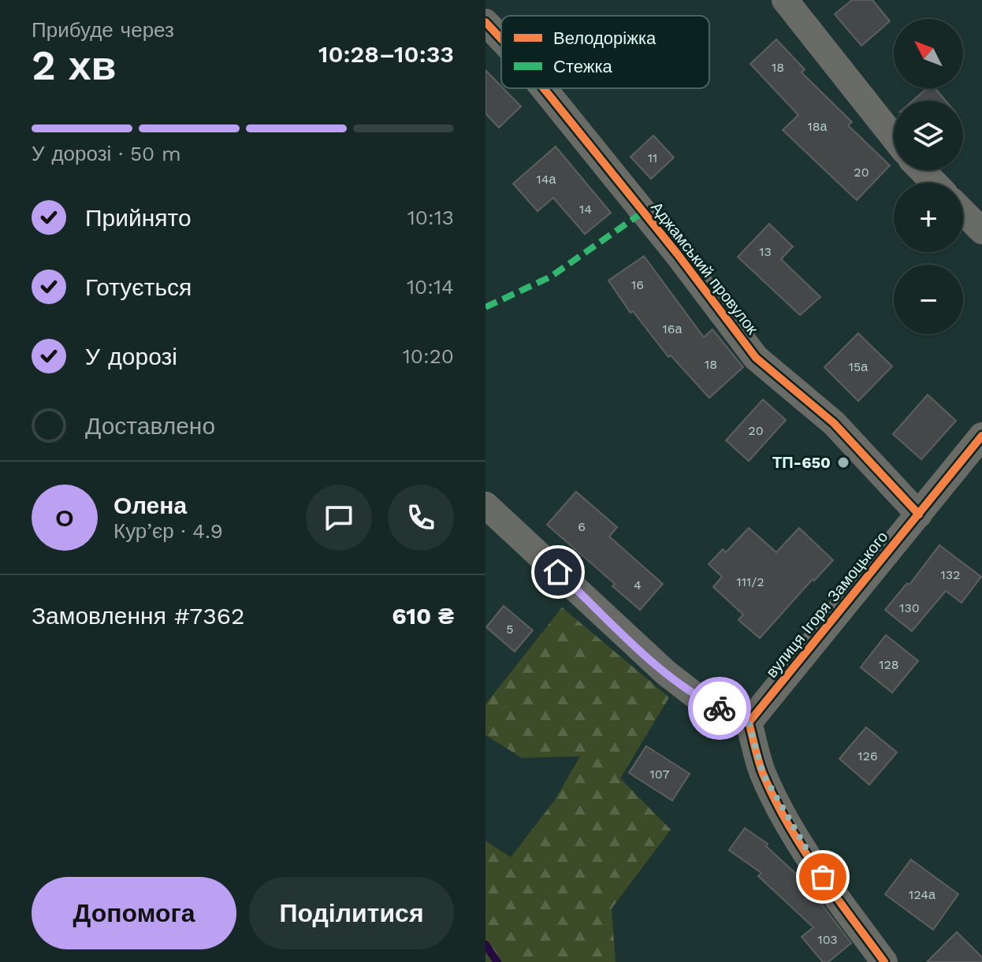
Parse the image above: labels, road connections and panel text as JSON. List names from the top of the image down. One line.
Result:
{"streets":{"street":["Аджамський провулок","вулиця Ігоря Замоцького"]},"crossings":[["Аджамський провулок","вулиця Ігоря Замоцького"]],"places":["ТП-650"],"house_numbers":["18","18а","11","20","14а","14","13","16","16а","18","15а","20","6","132","111/2","4","130","5","128","126","107","124а","103"],"legend":["Велодоріжка","Стежка"],"north":"top left","page":{"heading":["2 хв","Прибуде через","10:28–10:33"],"panel":["Олена","Кур’єр · 4.9","Замовлення #7362","610 ₴"],"map_buttons":["+","−"],"bar":"У дорозі · 50 m","list":[["Прийнято","10:13"],["Готується","10:14"],["У дорозі","10:20"],"Доставлено"],"round":"О","buttons":["Допомога","Поділитися"]}}
